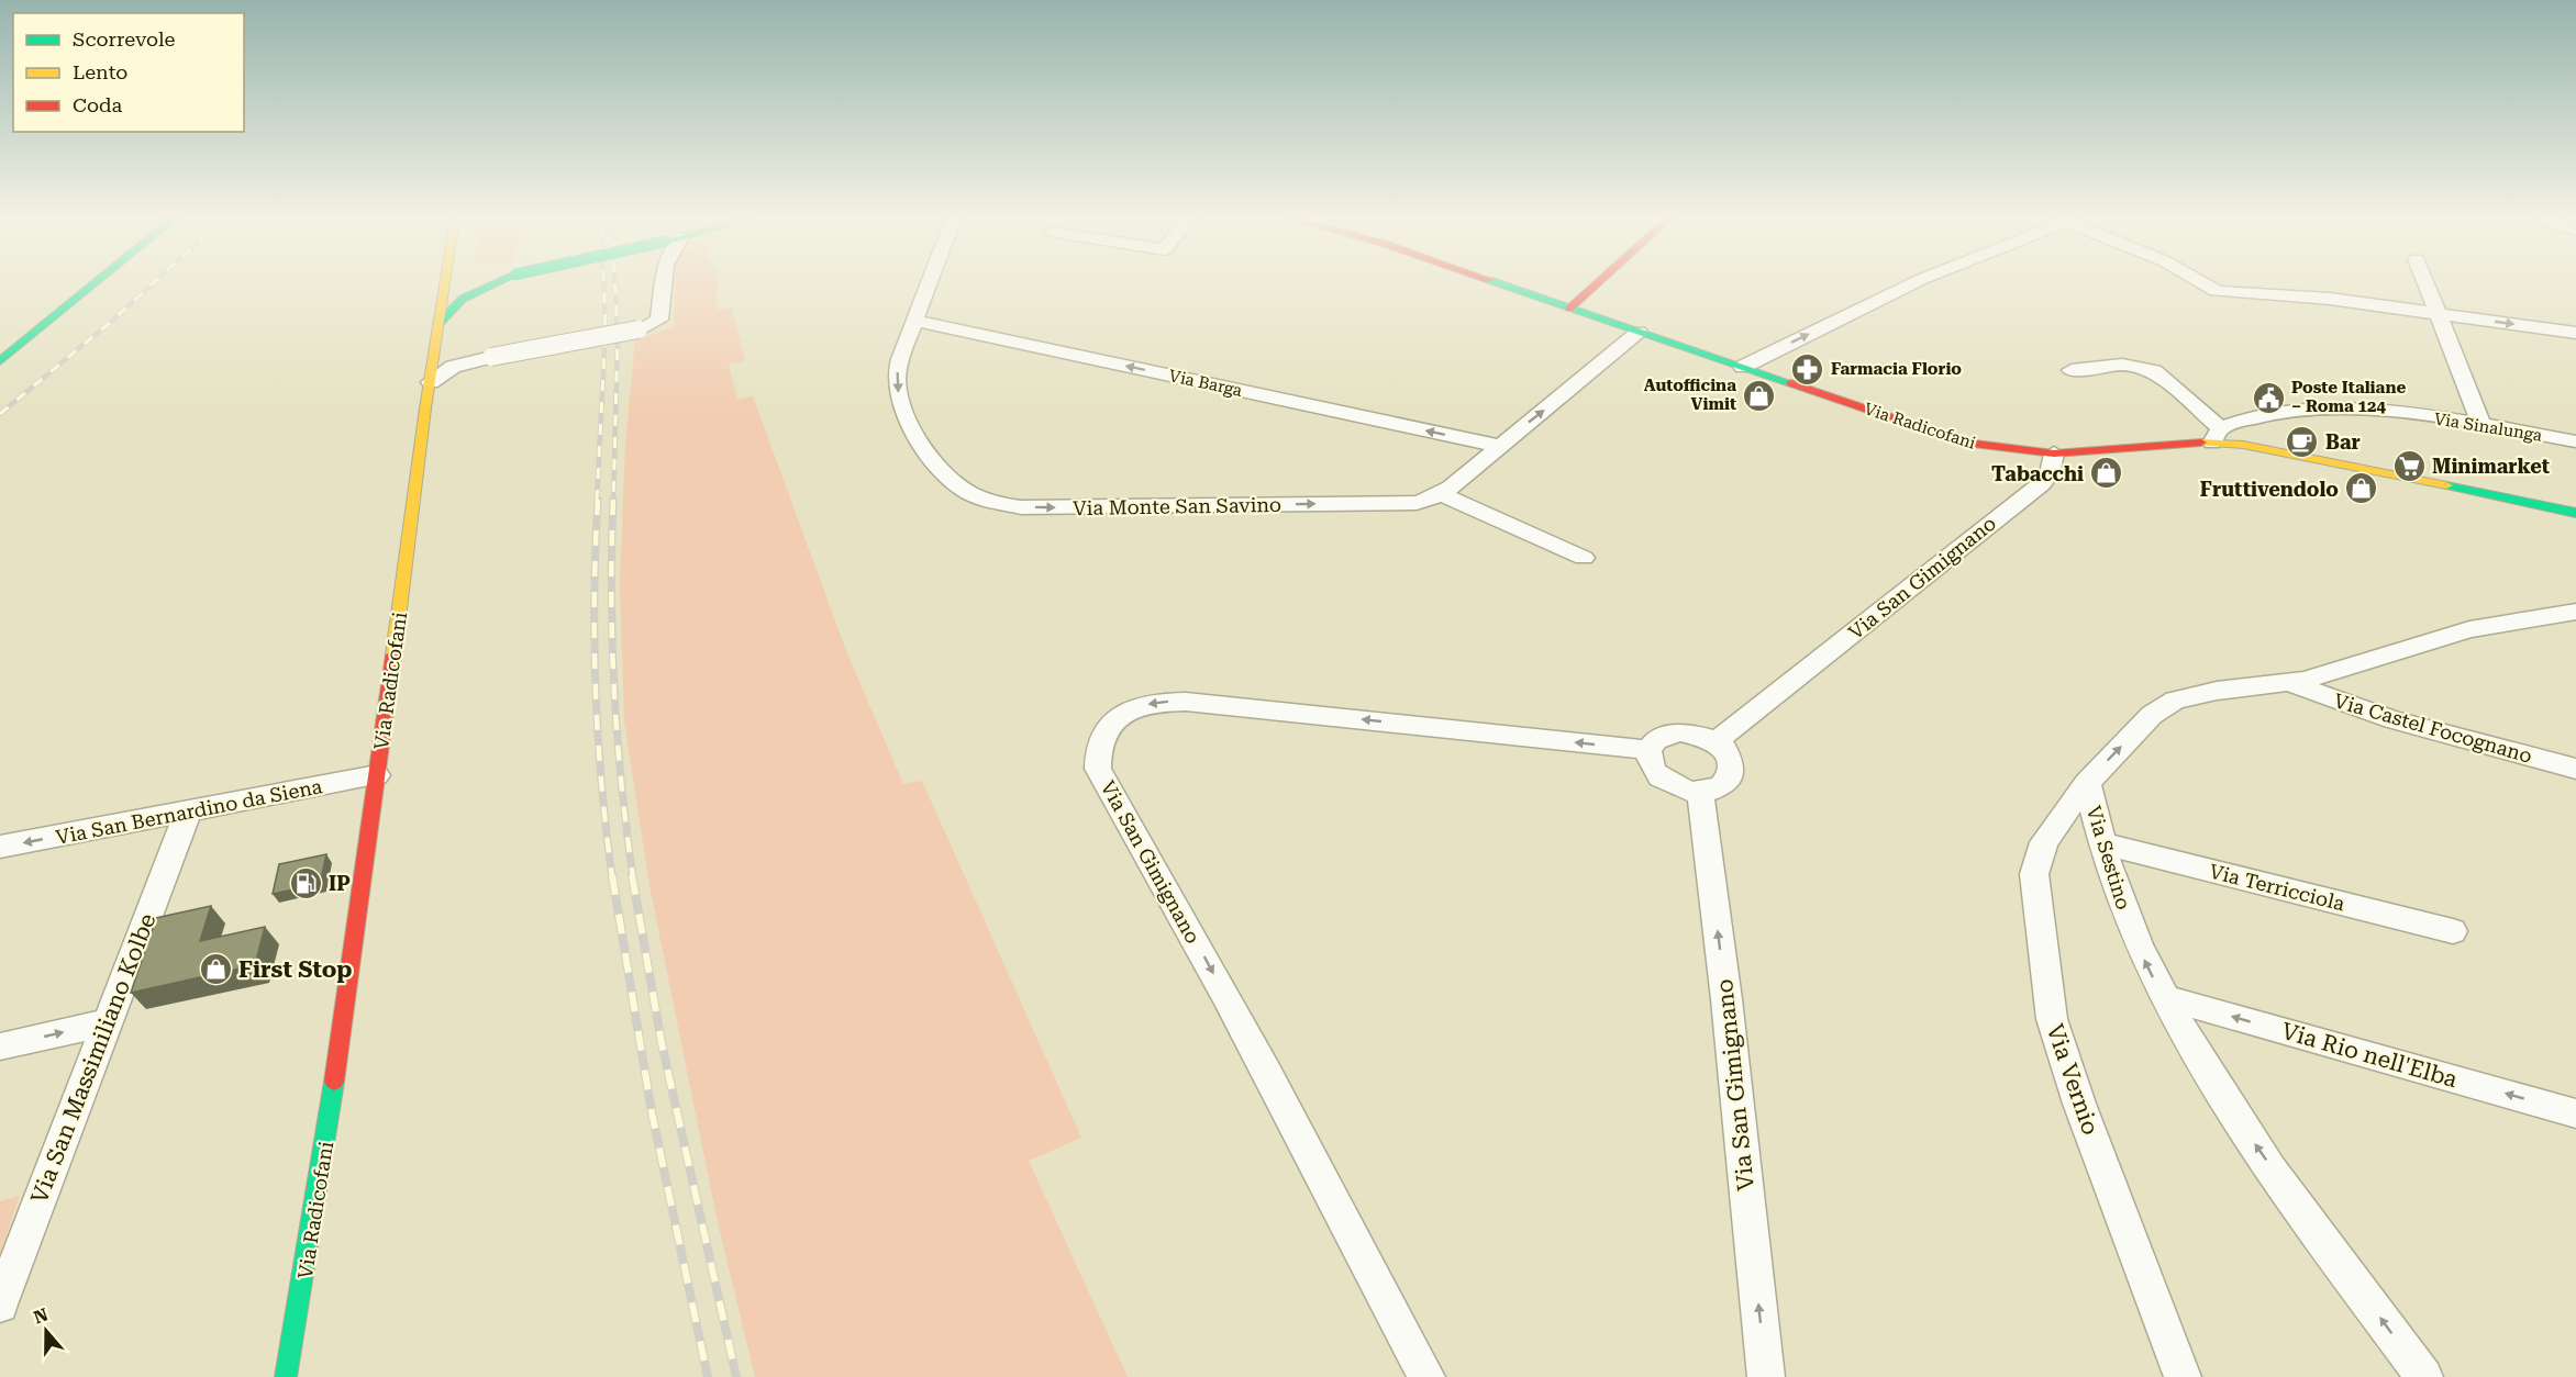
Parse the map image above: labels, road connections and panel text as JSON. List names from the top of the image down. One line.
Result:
{"streets":{"street":["Via Barga","Via Radicofani","Via Sinalunga","Via Monte San Savino","Via San Gimignano","Via Castel Focognano","Via San Bernardino da Siena","Via Sestino","Via Terricciola","Via Rio nell'Elba","Via San Massimiliano Kolbe","Via Vernio"]},"crossings":[["Via Barga","Via Monte San Savino"],["Via Radicofani","Via Sinalunga"],["Via Radicofani","Via Monte San Savino"],["Via Radicofani","Via San Gimignano"],["Via Radicofani","Via San Bernardino da Siena"],["Via Castel Focognano","Via Sestino"],["Via San Bernardino da Siena","Via San Massimiliano Kolbe"],["Via Sestino","Via Terricciola"],["Via Sestino","Via Rio nell'Elba"],["Via Sestino","Via Vernio"]],"one_way":["Via Barga","Via Rio nell'Elba"],"places":{"pharmacy":["Farmacia Florio"],"shop":["Autofficina Vimit","Tabacchi","Fruttivendolo","First Stop"],"public building":["Poste Italiane – Roma 124"],"cafe":["Bar"],"supermarket":["Minimarket"],"fuel station":["IP"]},"legend":["Scorrevole","Lento","Coda"],"north":"top"}
